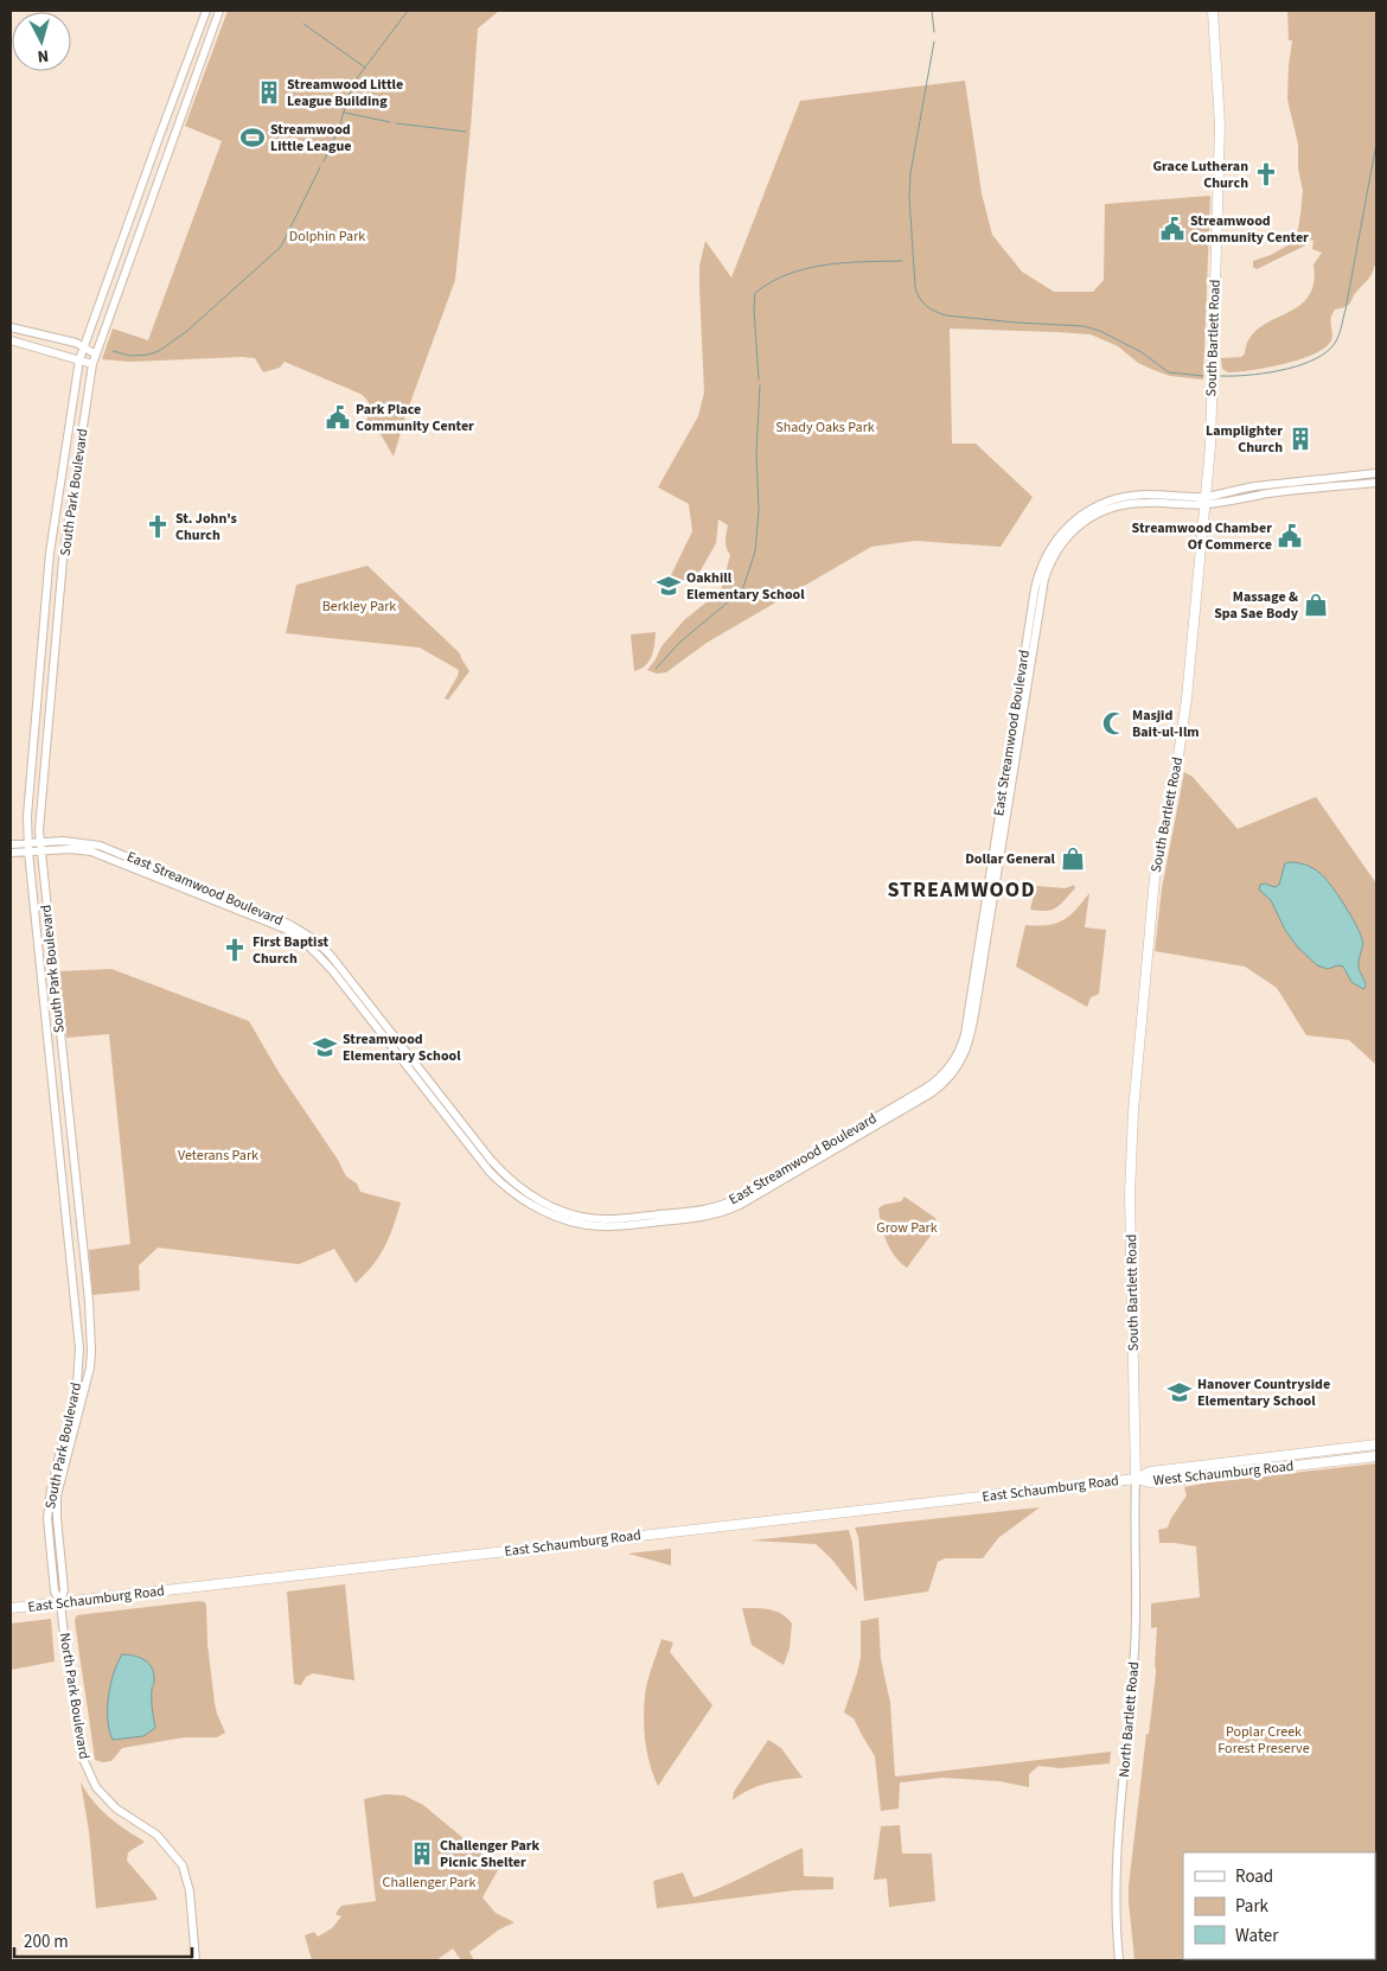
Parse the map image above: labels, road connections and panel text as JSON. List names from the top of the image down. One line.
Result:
{"streets":{"main road":["South Bartlett Road","West Schaumburg Road","East Schaumburg Road"],"street":["South Park Boulevard","East Streamwood Boulevard","North Park Boulevard","North Bartlett Road"]},"crossings":[["South Bartlett Road","East Streamwood Boulevard"],["South Bartlett Road","West Schaumburg Road"],["South Bartlett Road","East Schaumburg Road"],["South Bartlett Road","North Bartlett Road"],["South Park Boulevard","East Streamwood Boulevard"],["South Park Boulevard","East Schaumburg Road"],["South Park Boulevard","North Park Boulevard"],["West Schaumburg Road","East Schaumburg Road"],["West Schaumburg Road","North Bartlett Road"],["East Schaumburg Road","North Park Boulevard"],["East Schaumburg Road","North Bartlett Road"]],"districts":["STREAMWOOD"],"parks":["Dolphin Park","Shady Oaks Park","Berkley Park","Veterans Park","Grow Park","Poplar Creek Forest Preserve","Challenger Park"],"places":{"building":["Streamwood Little League Building","Lamplighter Church","Challenger Park Picnic Shelter"],"sports":["Streamwood Little League"],"church":["Grace Lutheran Church","St. John's Church","First Baptist Church"],"public building":["Streamwood Community Center","Park Place Community Center","Streamwood Chamber Of Commerce"],"school or university":["Oakhill Elementary School","Streamwood Elementary School","Hanover Countryside Elementary School"],"shop":["Massage & Spa Sae Body","Dollar General"],"mosque":["Masjid Bait-ul-Ilm"]},"legend":["Road","Park","Water"],"scale_bar":"200 m","north":"bottom"}
